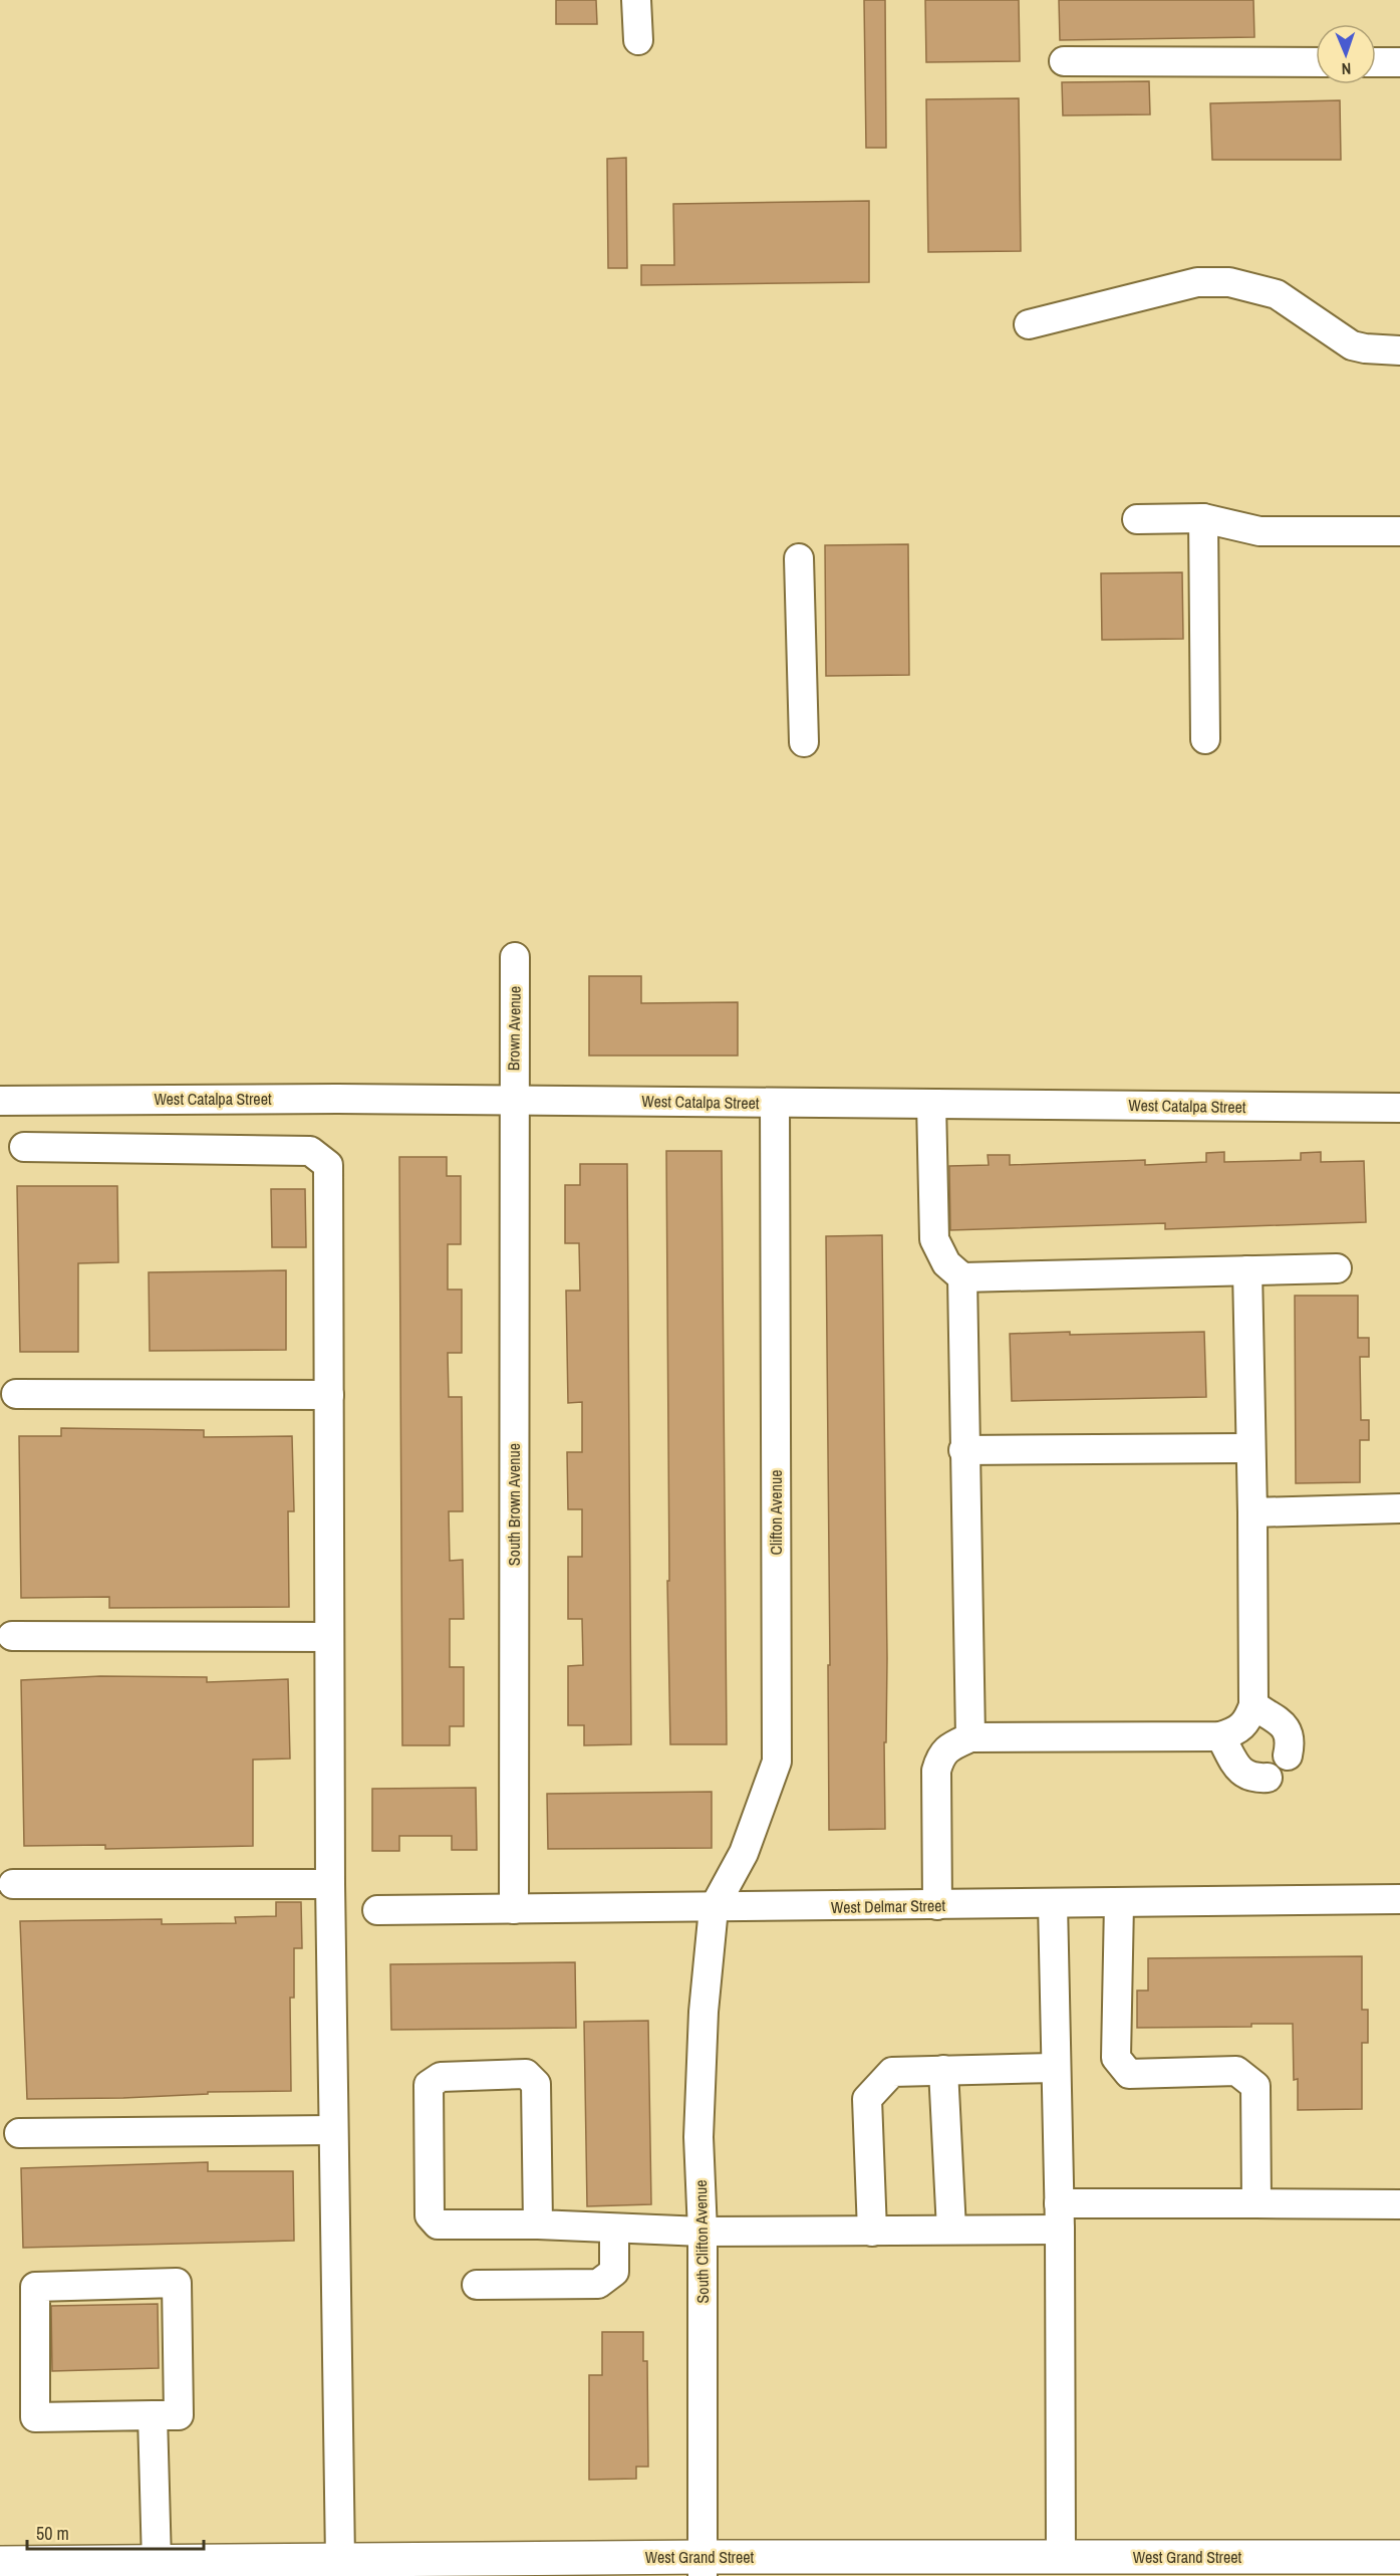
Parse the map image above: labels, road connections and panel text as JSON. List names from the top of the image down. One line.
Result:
{"streets":{"main road":["West Grand Street"],"street":["Brown Avenue","West Catalpa Street","South Brown Avenue","Clifton Avenue","West Delmar Street","South Clifton Avenue"]},"crossings":[["Brown Avenue","West Catalpa Street"],["Brown Avenue","South Brown Avenue"],["West Catalpa Street","South Brown Avenue"],["West Catalpa Street","Clifton Avenue"],["South Brown Avenue","West Delmar Street"],["Clifton Avenue","West Delmar Street"],["Clifton Avenue","South Clifton Avenue"],["West Delmar Street","South Clifton Avenue"],["South Clifton Avenue","West Grand Street"]],"scale_bar":"50 m","north":"bottom"}
